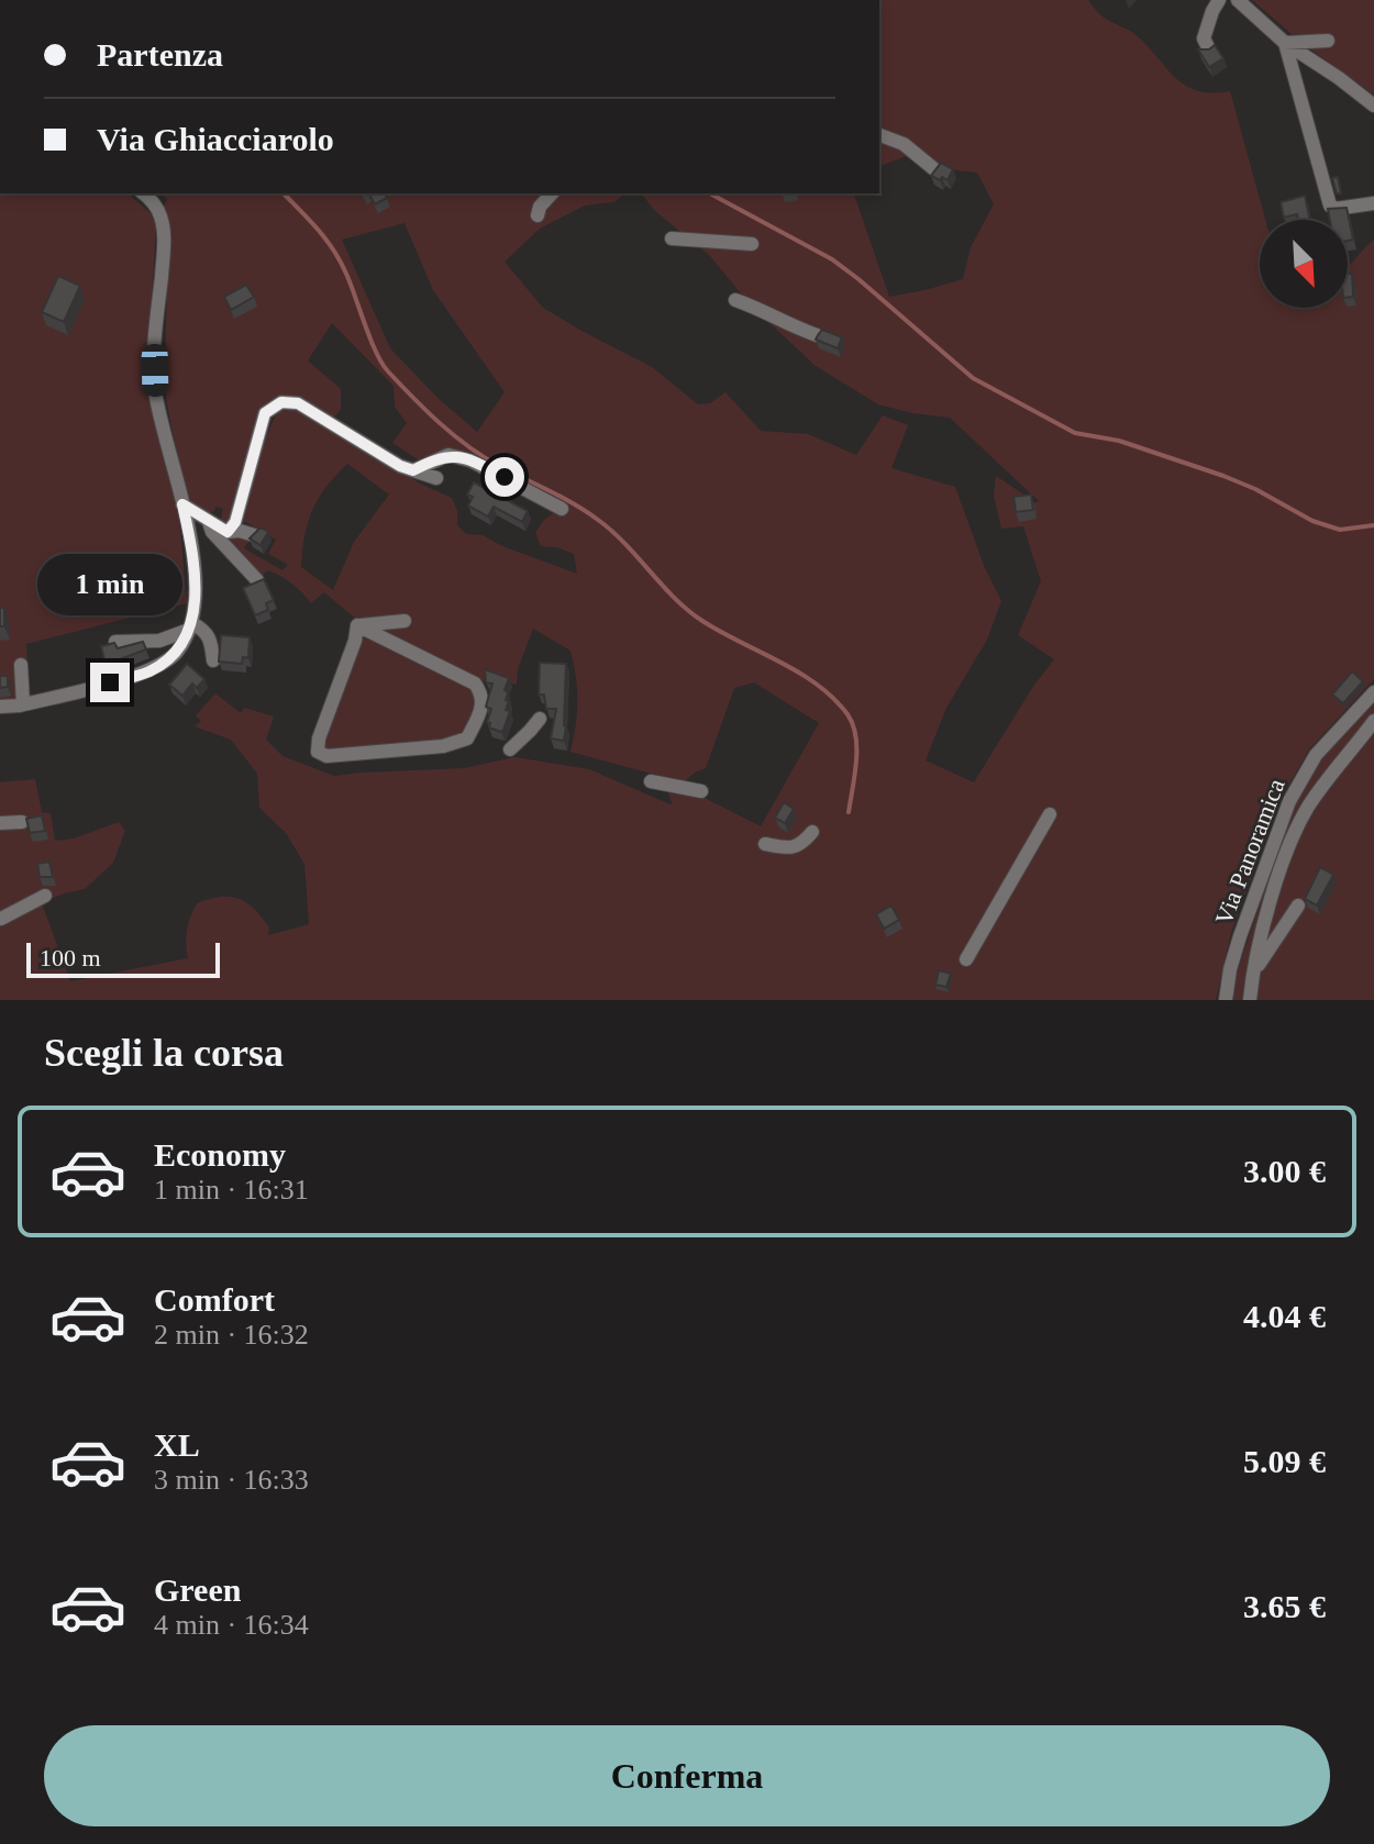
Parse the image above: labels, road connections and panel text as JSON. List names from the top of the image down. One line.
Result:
{"streets":{"street":["Via Panoramica"]},"scale_bar":"100 m","north":"bottom right","page":{"banner":["Partenza","Via Ghiacciarolo"],"bubble":"1 min","scale":"100 m","heading":"Scegli la corsa","list":[{"name":"Economy","note":"1 min · 16:31","value":"3.00 €"},{"name":"Comfort","note":"2 min · 16:32","value":"4.04 €"},{"name":"XL","note":"3 min · 16:33","value":"5.09 €"},{"name":"Green","note":"4 min · 16:34","value":"3.65 €"}],"buttons":"Conferma"}}
